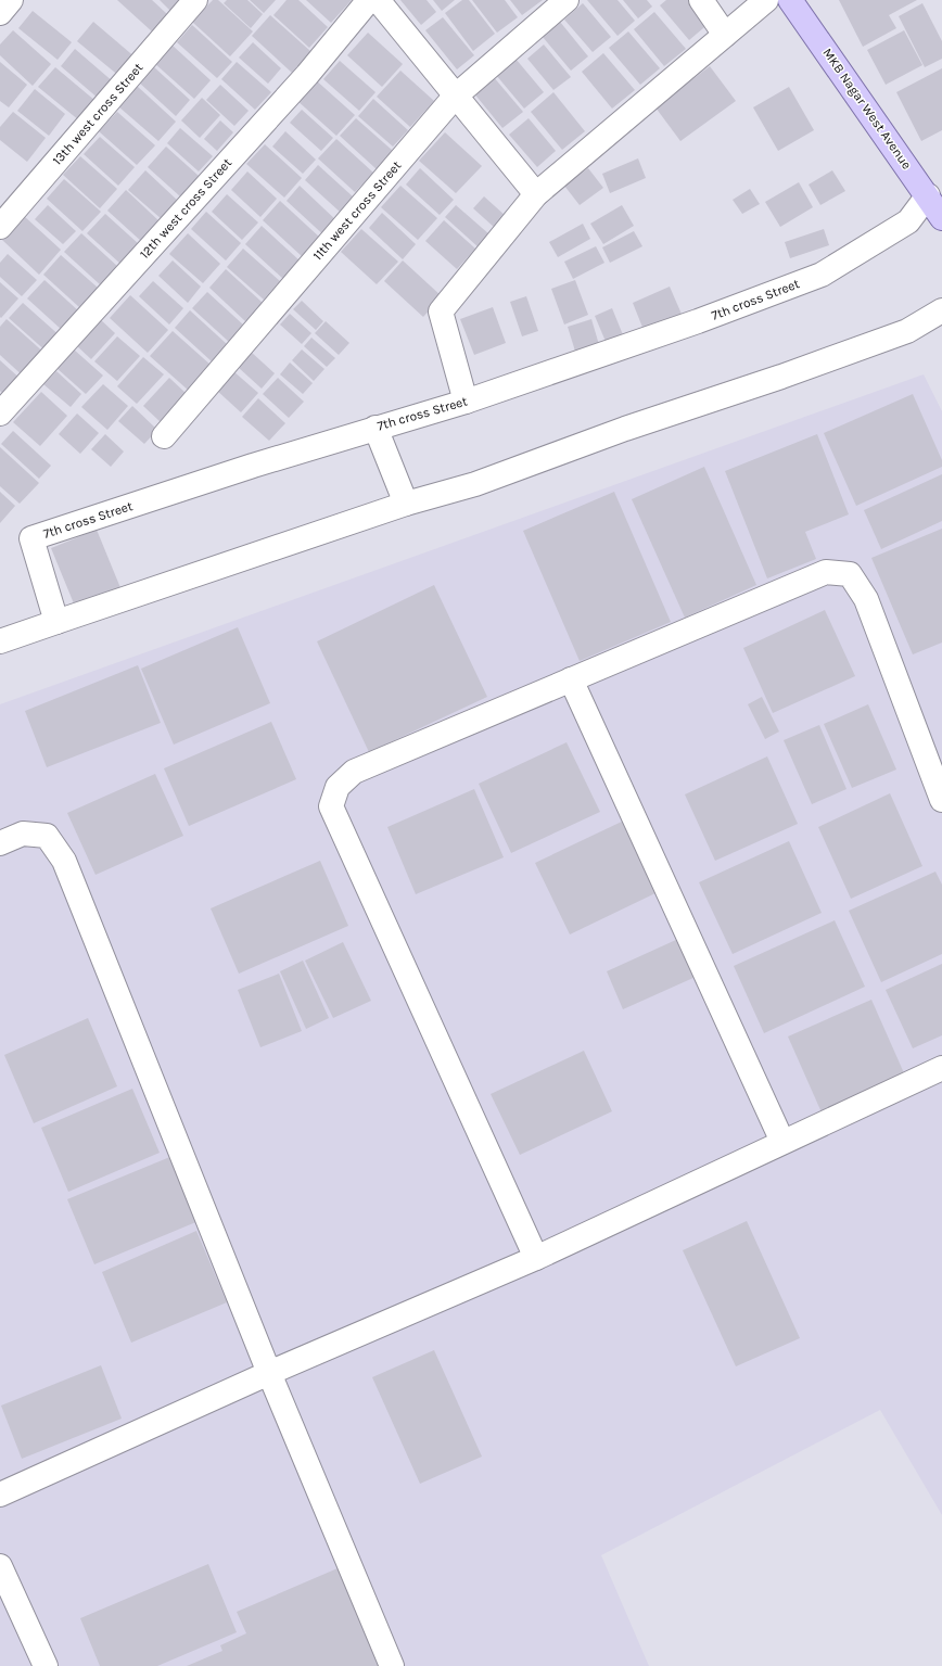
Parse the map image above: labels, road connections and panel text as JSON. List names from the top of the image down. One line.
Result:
{"streets":{"main road":["MKB Nagar West Avenue"],"street":["13th west cross Street","12th west cross Street","11th west cross Street","7th cross Street"]},"crossings":[["MKB Nagar West Avenue","7th cross Street"]]}
